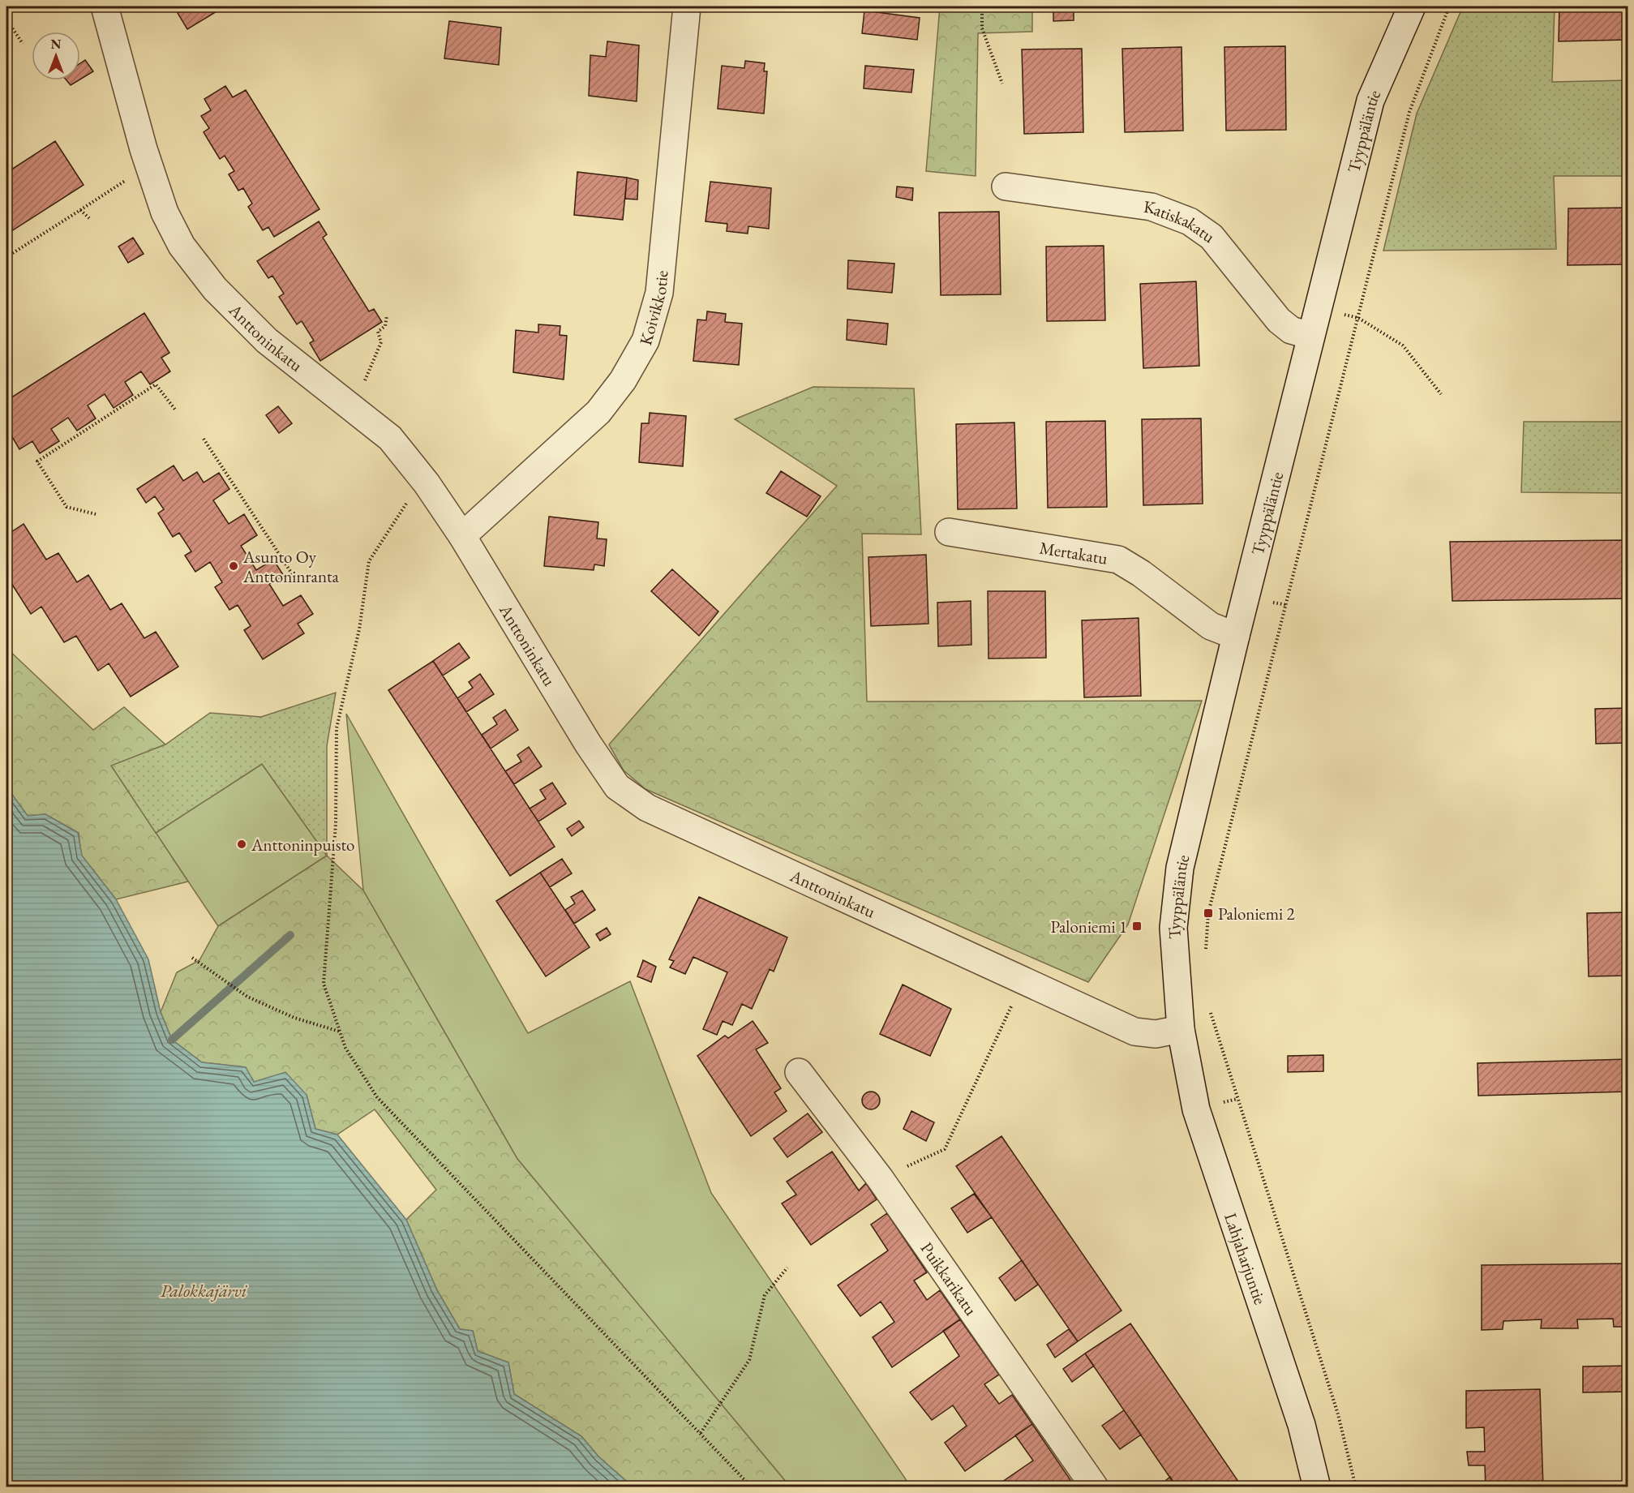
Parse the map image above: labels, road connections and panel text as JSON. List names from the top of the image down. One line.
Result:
{"streets":{"street":["Tyyppäläntie","Katiskakatu","Koivikkotie","Anttoninkatu","Mertakatu","Lahjaharjuntie","Puikkarikatu"]},"crossings":[["Tyyppäläntie","Katiskakatu"],["Tyyppäläntie","Anttoninkatu"],["Tyyppäläntie","Mertakatu"],["Tyyppäläntie","Lahjaharjuntie"],["Koivikkotie","Anttoninkatu"],["Anttoninkatu","Lahjaharjuntie"]],"water":["Palokkajärvi"],"places":{"other":["Asunto Oy Anttoninranta","Anttoninpuisto"],"transit":["Paloniemi 2","Paloniemi 1"]},"north":"top"}
